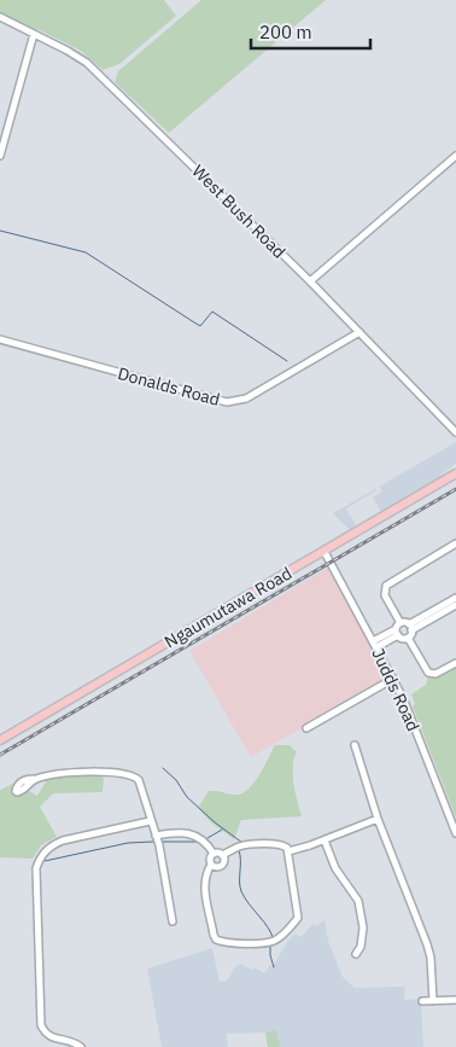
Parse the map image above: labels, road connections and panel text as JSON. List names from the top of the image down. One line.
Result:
{"streets":{"main road":["Ngaumutawa Road"],"street":["West Bush Road","Donalds Road","Judds Road"]},"crossings":[["West Bush Road","Donalds Road"],["Ngaumutawa Road","Judds Road"]],"scale_bar":"200 m"}
